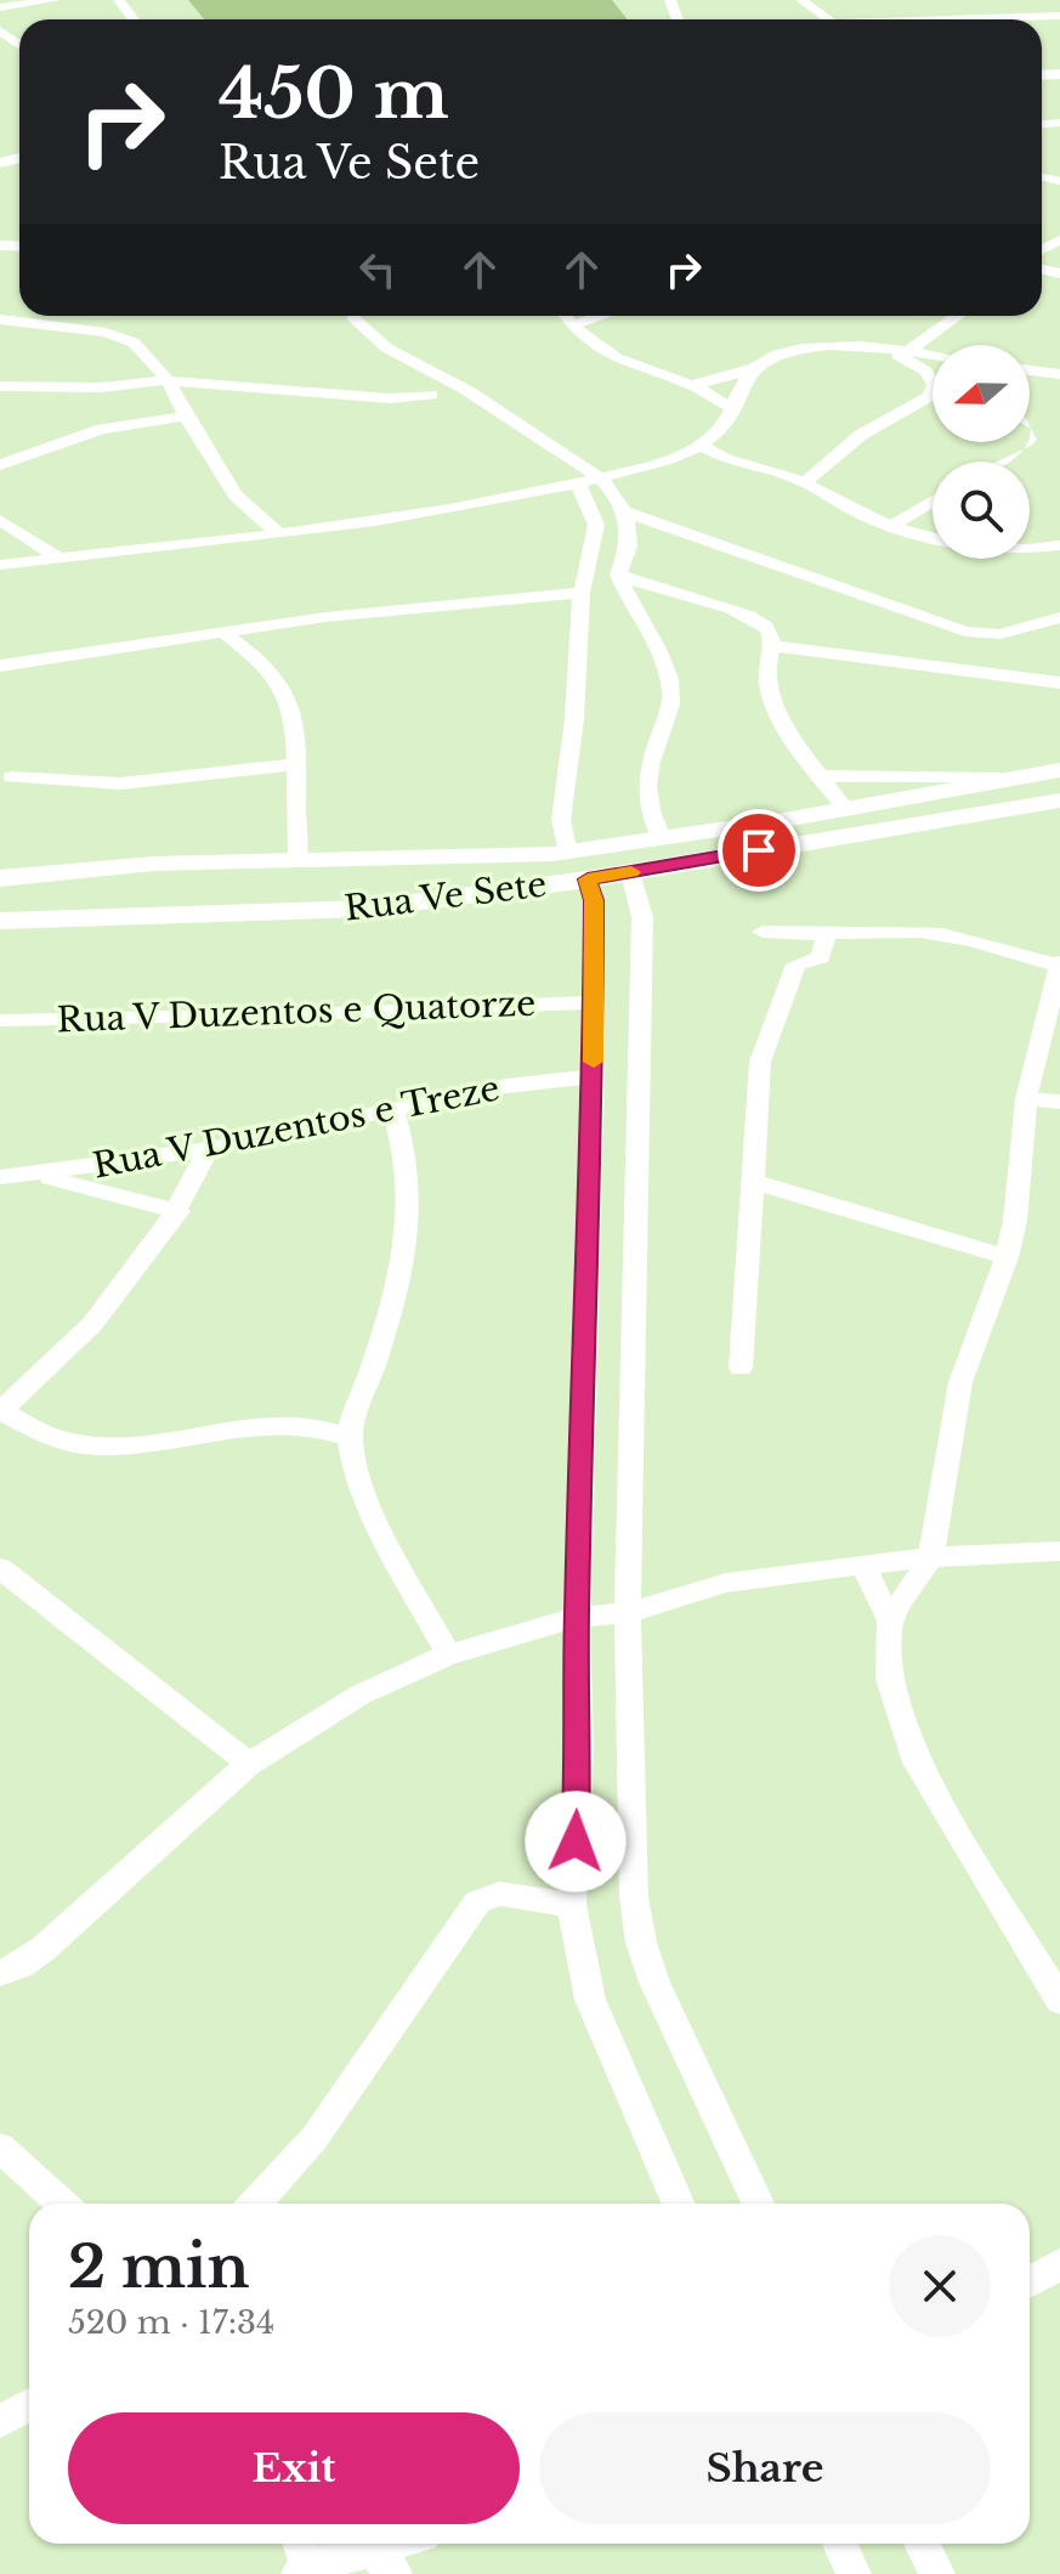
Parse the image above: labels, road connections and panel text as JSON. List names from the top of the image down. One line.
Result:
{"streets":{"main road":["Rua Ve Sete"],"street":["Rua V Duzentos e Quatorze","Rua V Duzentos e Treze"]},"north":"left","page":{"turn":["450 m","Rua Ve Sete"],"heading":["2 min","520 m · 17:34"],"buttons":["Exit","Share"]}}
